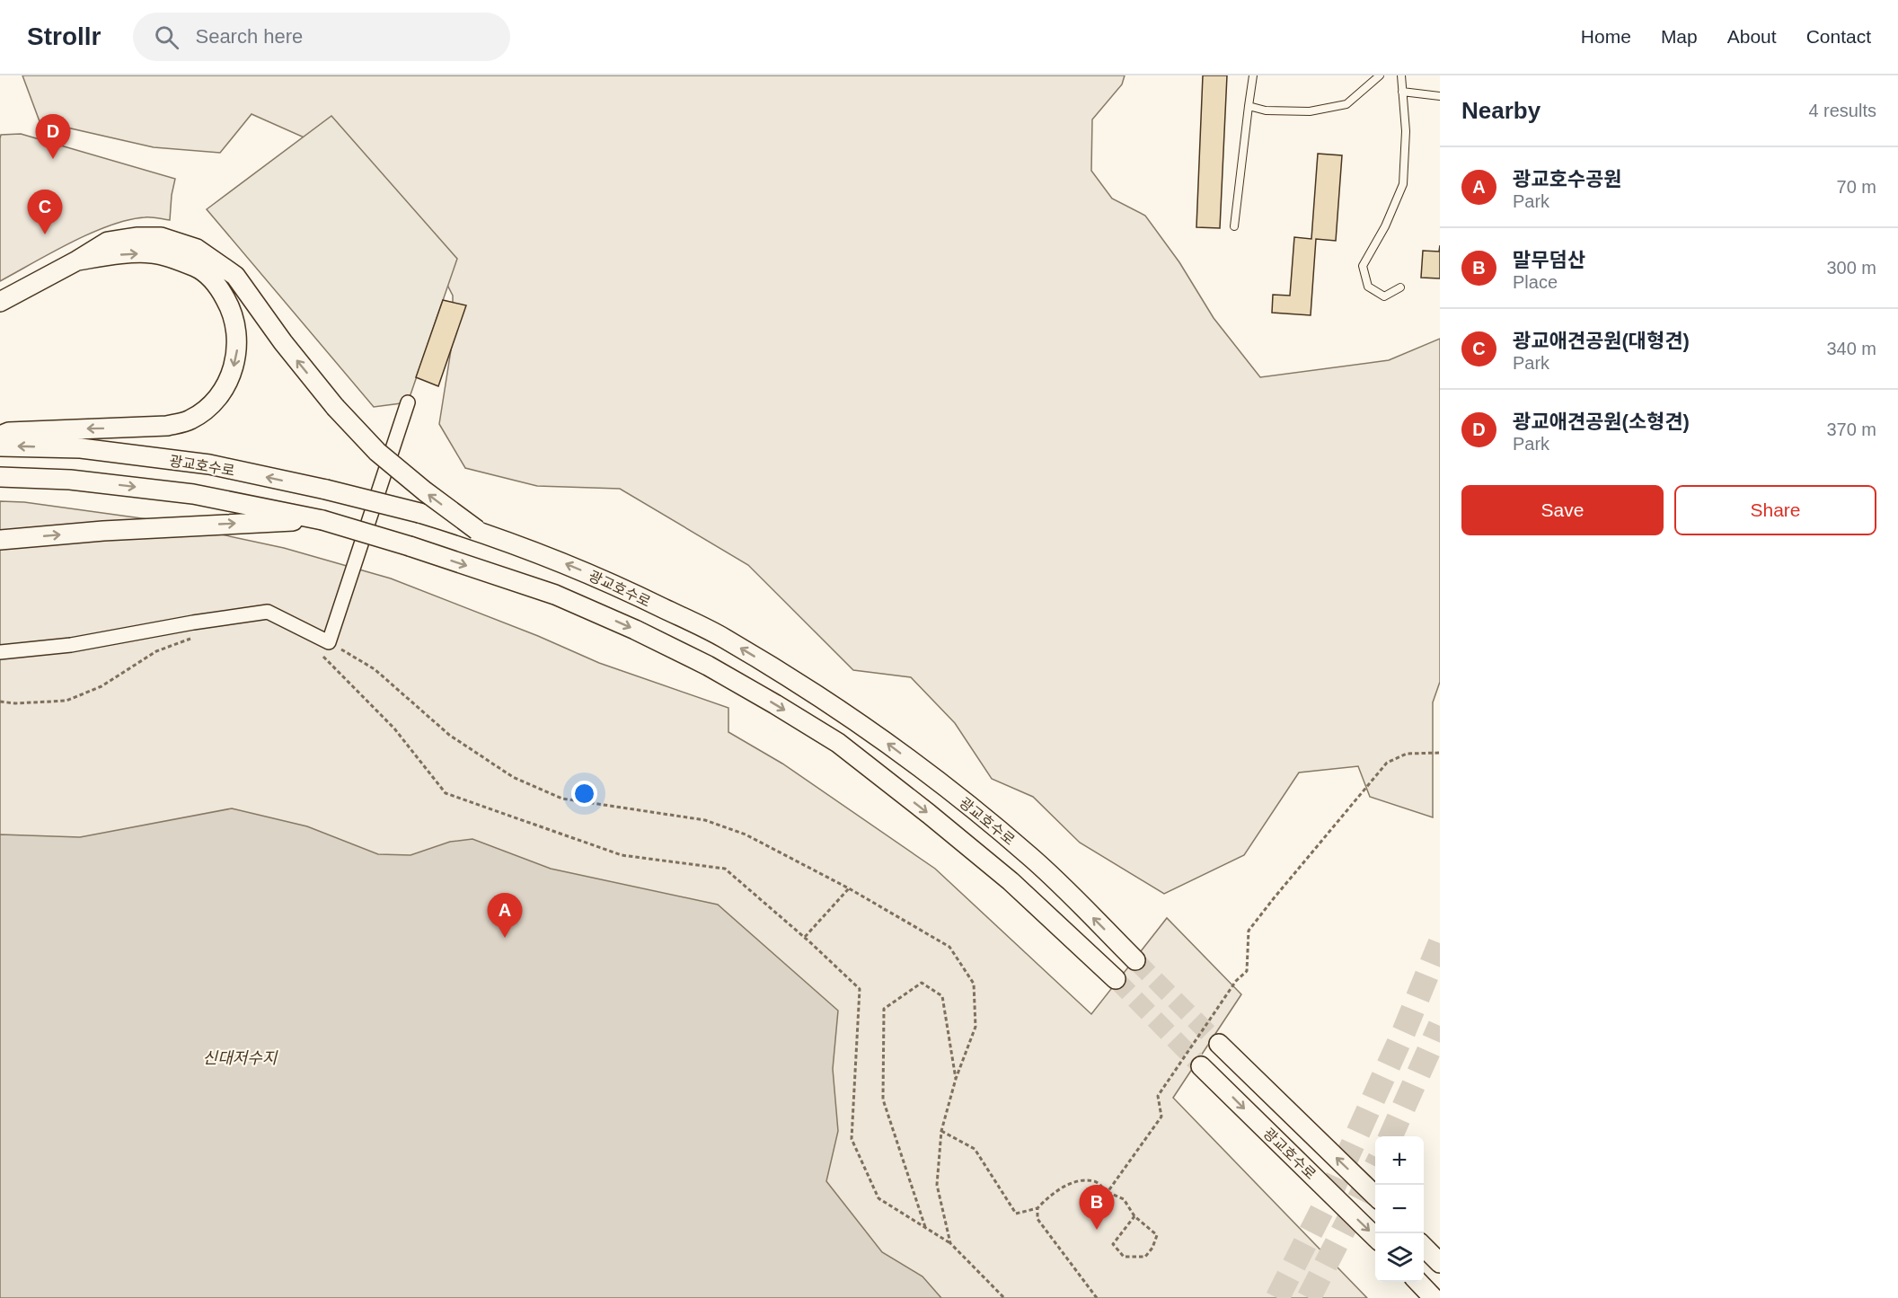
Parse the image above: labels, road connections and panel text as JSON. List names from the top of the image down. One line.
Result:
{"streets":{"main road":["광교호수로"]},"water":["신대저수지"],"page":{"header":"Strollr","search":"Search here","nav":["Home","Map","About","Contact"],"heading":["Nearby","4 results"],"pins":["D","C","A","B"],"list":[{"mark":"A","name":"광교호수공원","note":"Park","value":"70 m"},{"mark":"B","name":"말무덤산","note":"Place","value":"300 m"},{"mark":"C","name":"광교애견공원(대형견)","note":"Park","value":"340 m"},{"mark":"D","name":"광교애견공원(소형견)","note":"Park","value":"370 m"}],"buttons":["Save","Share"],"map_buttons":["+","−"]}}
